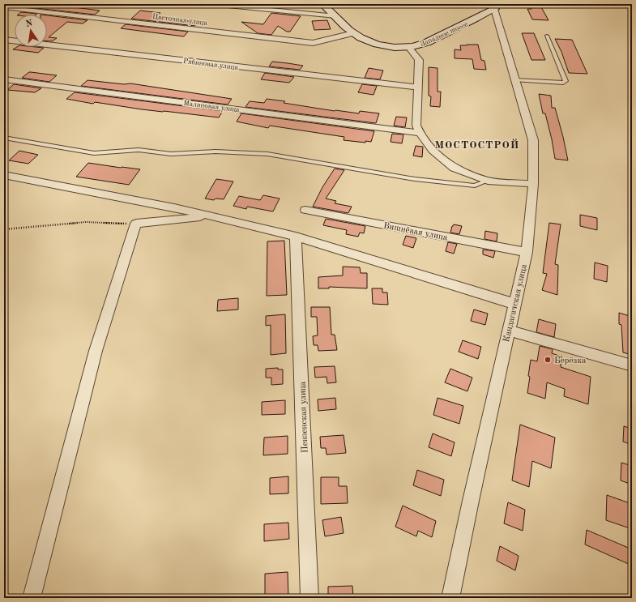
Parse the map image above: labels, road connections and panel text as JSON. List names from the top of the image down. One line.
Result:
{"streets":{"main road":["Западное шоссе"],"street":["Цветочная улица","Рябиновая улица","Малиновая улица","Вишнёвая улица","Кандагачская улица","Пензенская улица"]},"crossings":[["Цветочная улица","Западное шоссе"],["Западное шоссе","Кандагачская улица"],["Вишнёвая улица","Кандагачская улица"]],"districts":["МОСТОСТРОЙ"],"places":["Берёзка"],"north":"top"}
